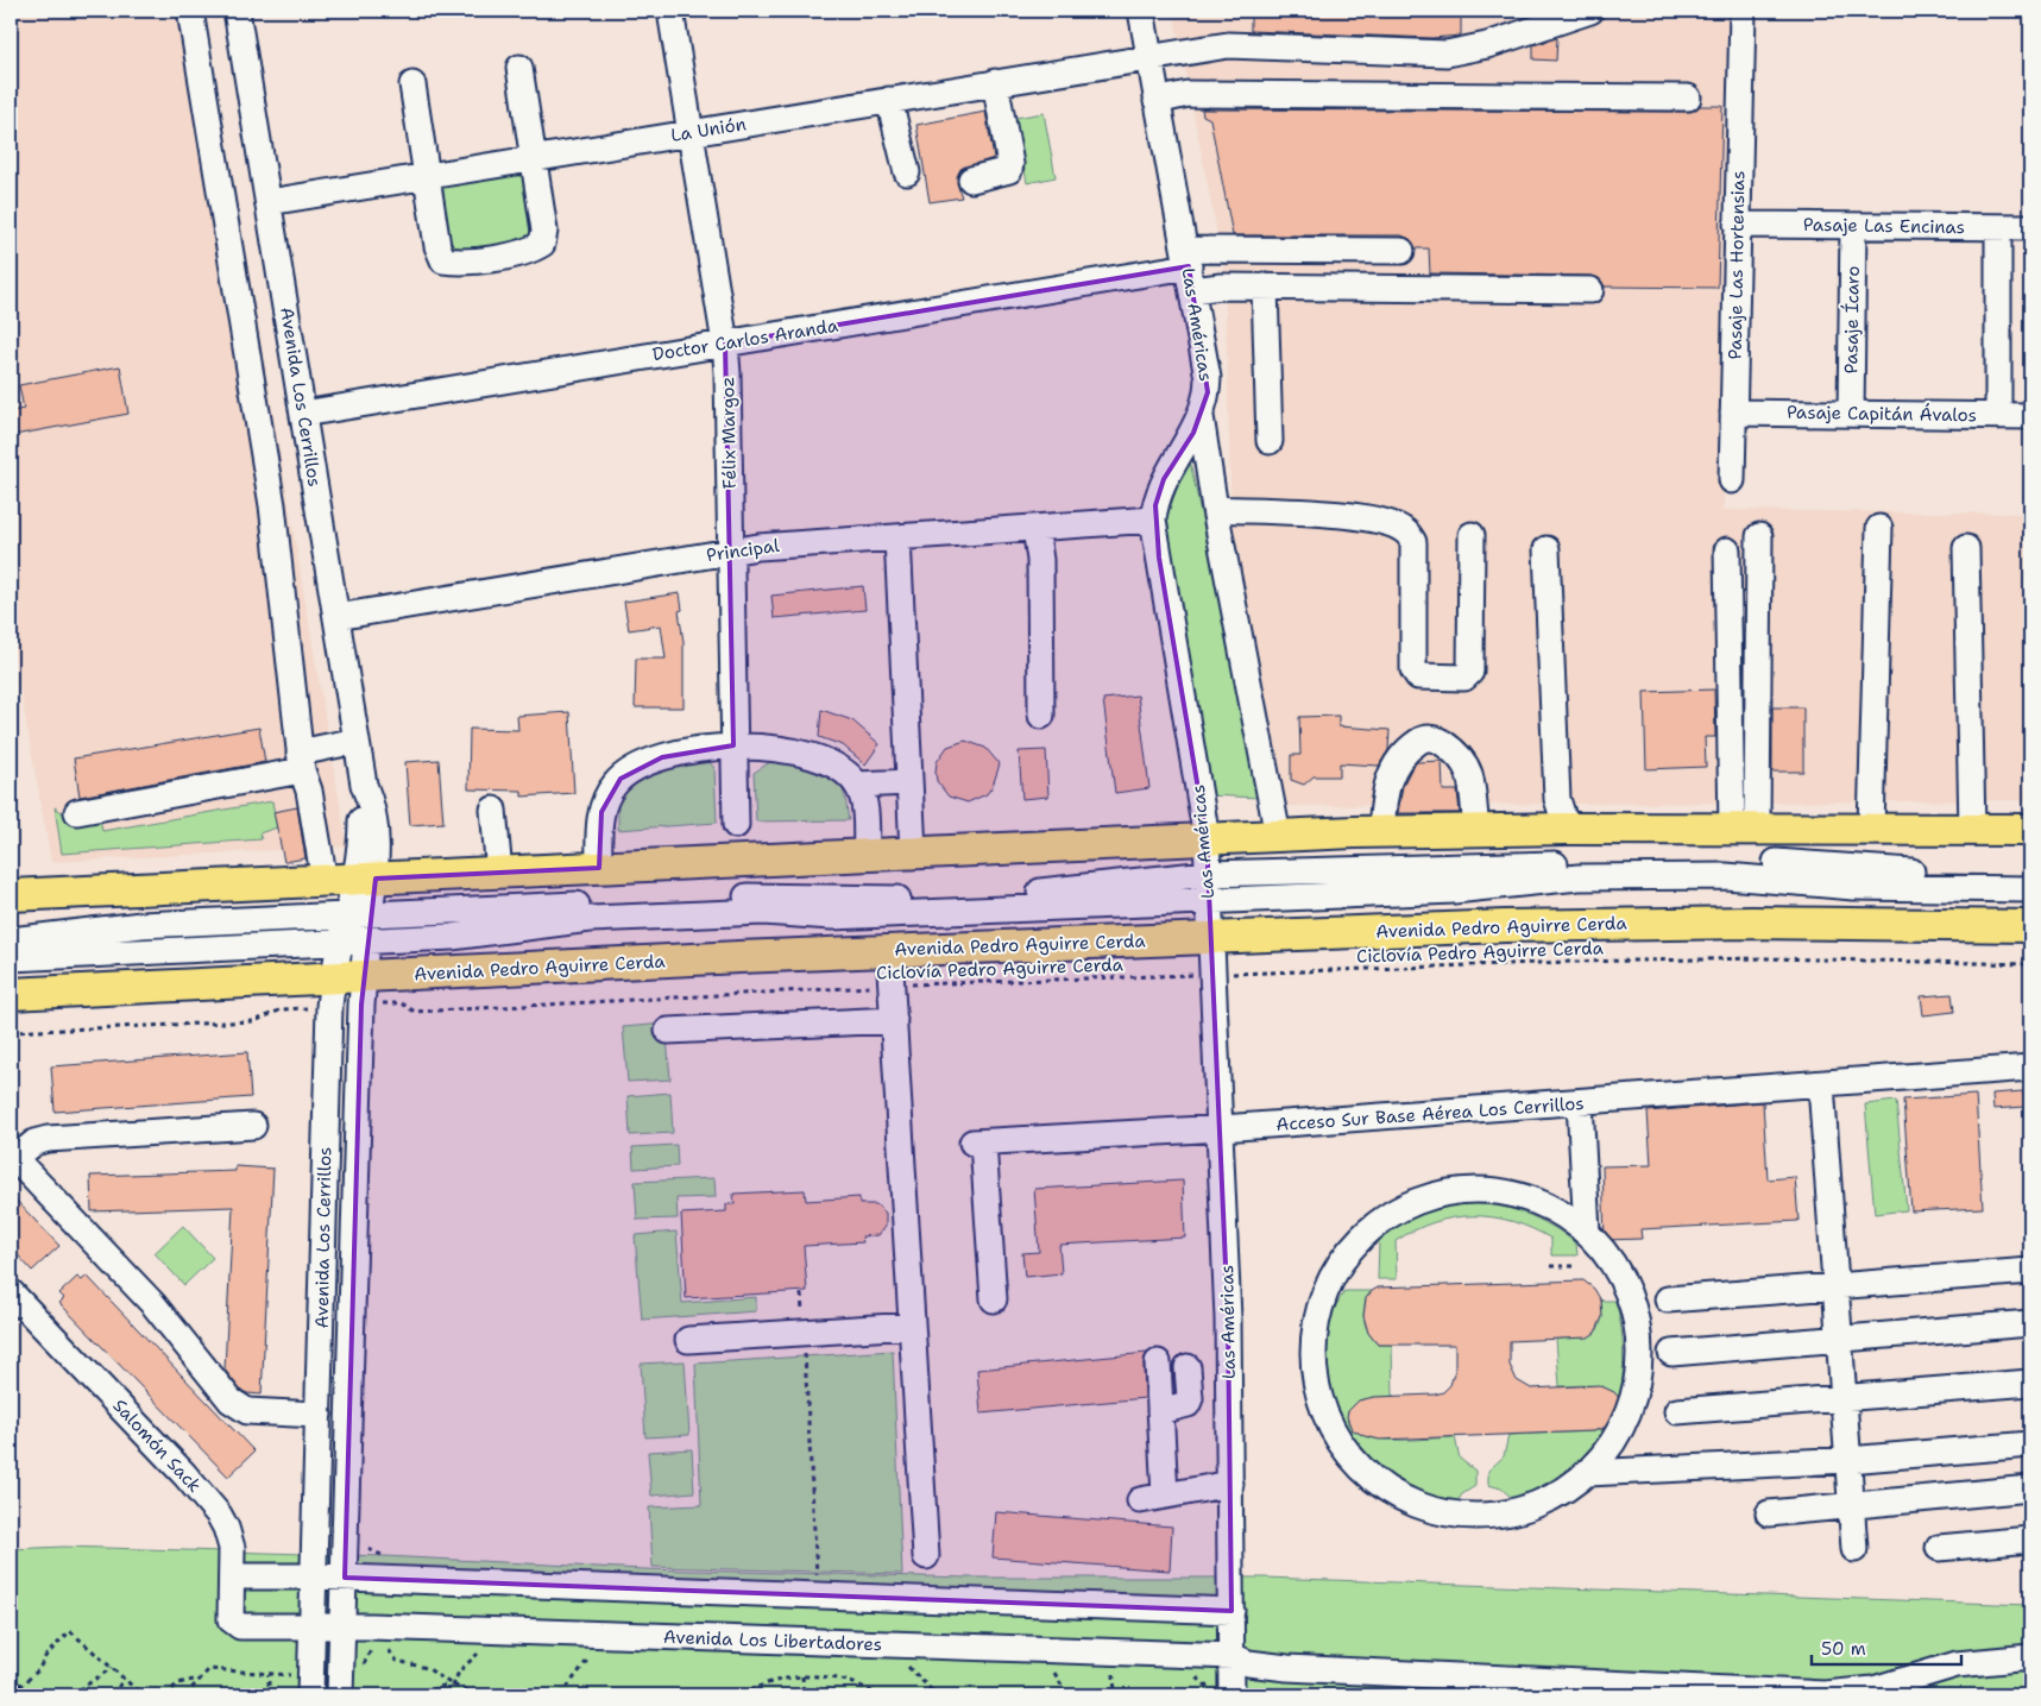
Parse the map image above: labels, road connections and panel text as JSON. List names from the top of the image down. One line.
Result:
{"streets":{"main road":["Avenida Pedro Aguirre Cerda"],"street":["La Unión","Pasaje Las Encinas","Pasaje Las Hortensias","Pasaje Ícaro","Las Américas","Doctor Carlos Aranda","Avenida Los Cerrillos","Pasaje Capitán Ávalos","Félix Margoz","Principal","Acceso Sur Base Aérea Los Cerrillos","Salomón Sack","Avenida Los Libertadores"],"path":["Ciclovía Pedro Aguirre Cerda"]},"crossings":[["La Unión","Las Américas"],["La Unión","Avenida Los Cerrillos"],["La Unión","Félix Margoz"],["Pasaje Las Encinas","Pasaje Las Hortensias"],["Pasaje Las Encinas","Pasaje Ícaro"],["Pasaje Las Hortensias","Pasaje Capitán Ávalos"],["Pasaje Ícaro","Pasaje Capitán Ávalos"],["Las Américas","Doctor Carlos Aranda"],["Las Américas","Principal"],["Las Américas","Avenida Pedro Aguirre Cerda"],["Las Américas","Ciclovía Pedro Aguirre Cerda"],["Las Américas","Acceso Sur Base Aérea Los Cerrillos"],["Las Américas","Avenida Los Libertadores"],["Doctor Carlos Aranda","Avenida Los Cerrillos"],["Doctor Carlos Aranda","Félix Margoz"],["Avenida Los Cerrillos","Principal"],["Avenida Los Cerrillos","Avenida Pedro Aguirre Cerda"],["Avenida Los Cerrillos","Ciclovía Pedro Aguirre Cerda"],["Avenida Los Cerrillos","Avenida Los Libertadores"],["Félix Margoz","Principal"],["Avenida Pedro Aguirre Cerda","Ciclovía Pedro Aguirre Cerda"],["Salomón Sack","Avenida Los Libertadores"]],"scale_bar":"50 m"}
